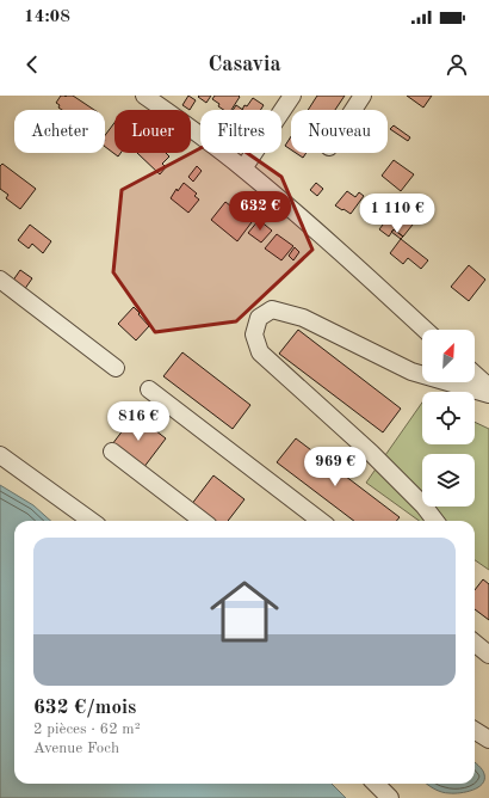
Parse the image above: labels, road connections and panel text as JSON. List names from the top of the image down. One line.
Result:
{"north":"top right","page":{"status":"14:08","header":"Casavia","chip":["Acheter","Louer","Filtres","Nouveau"],"price":["632 €","1 110 €","816 €","969 €"],"list":[{"name":"632 €/mois","note":"2 pièces · 62 m² · Avenue Foch"}]}}
